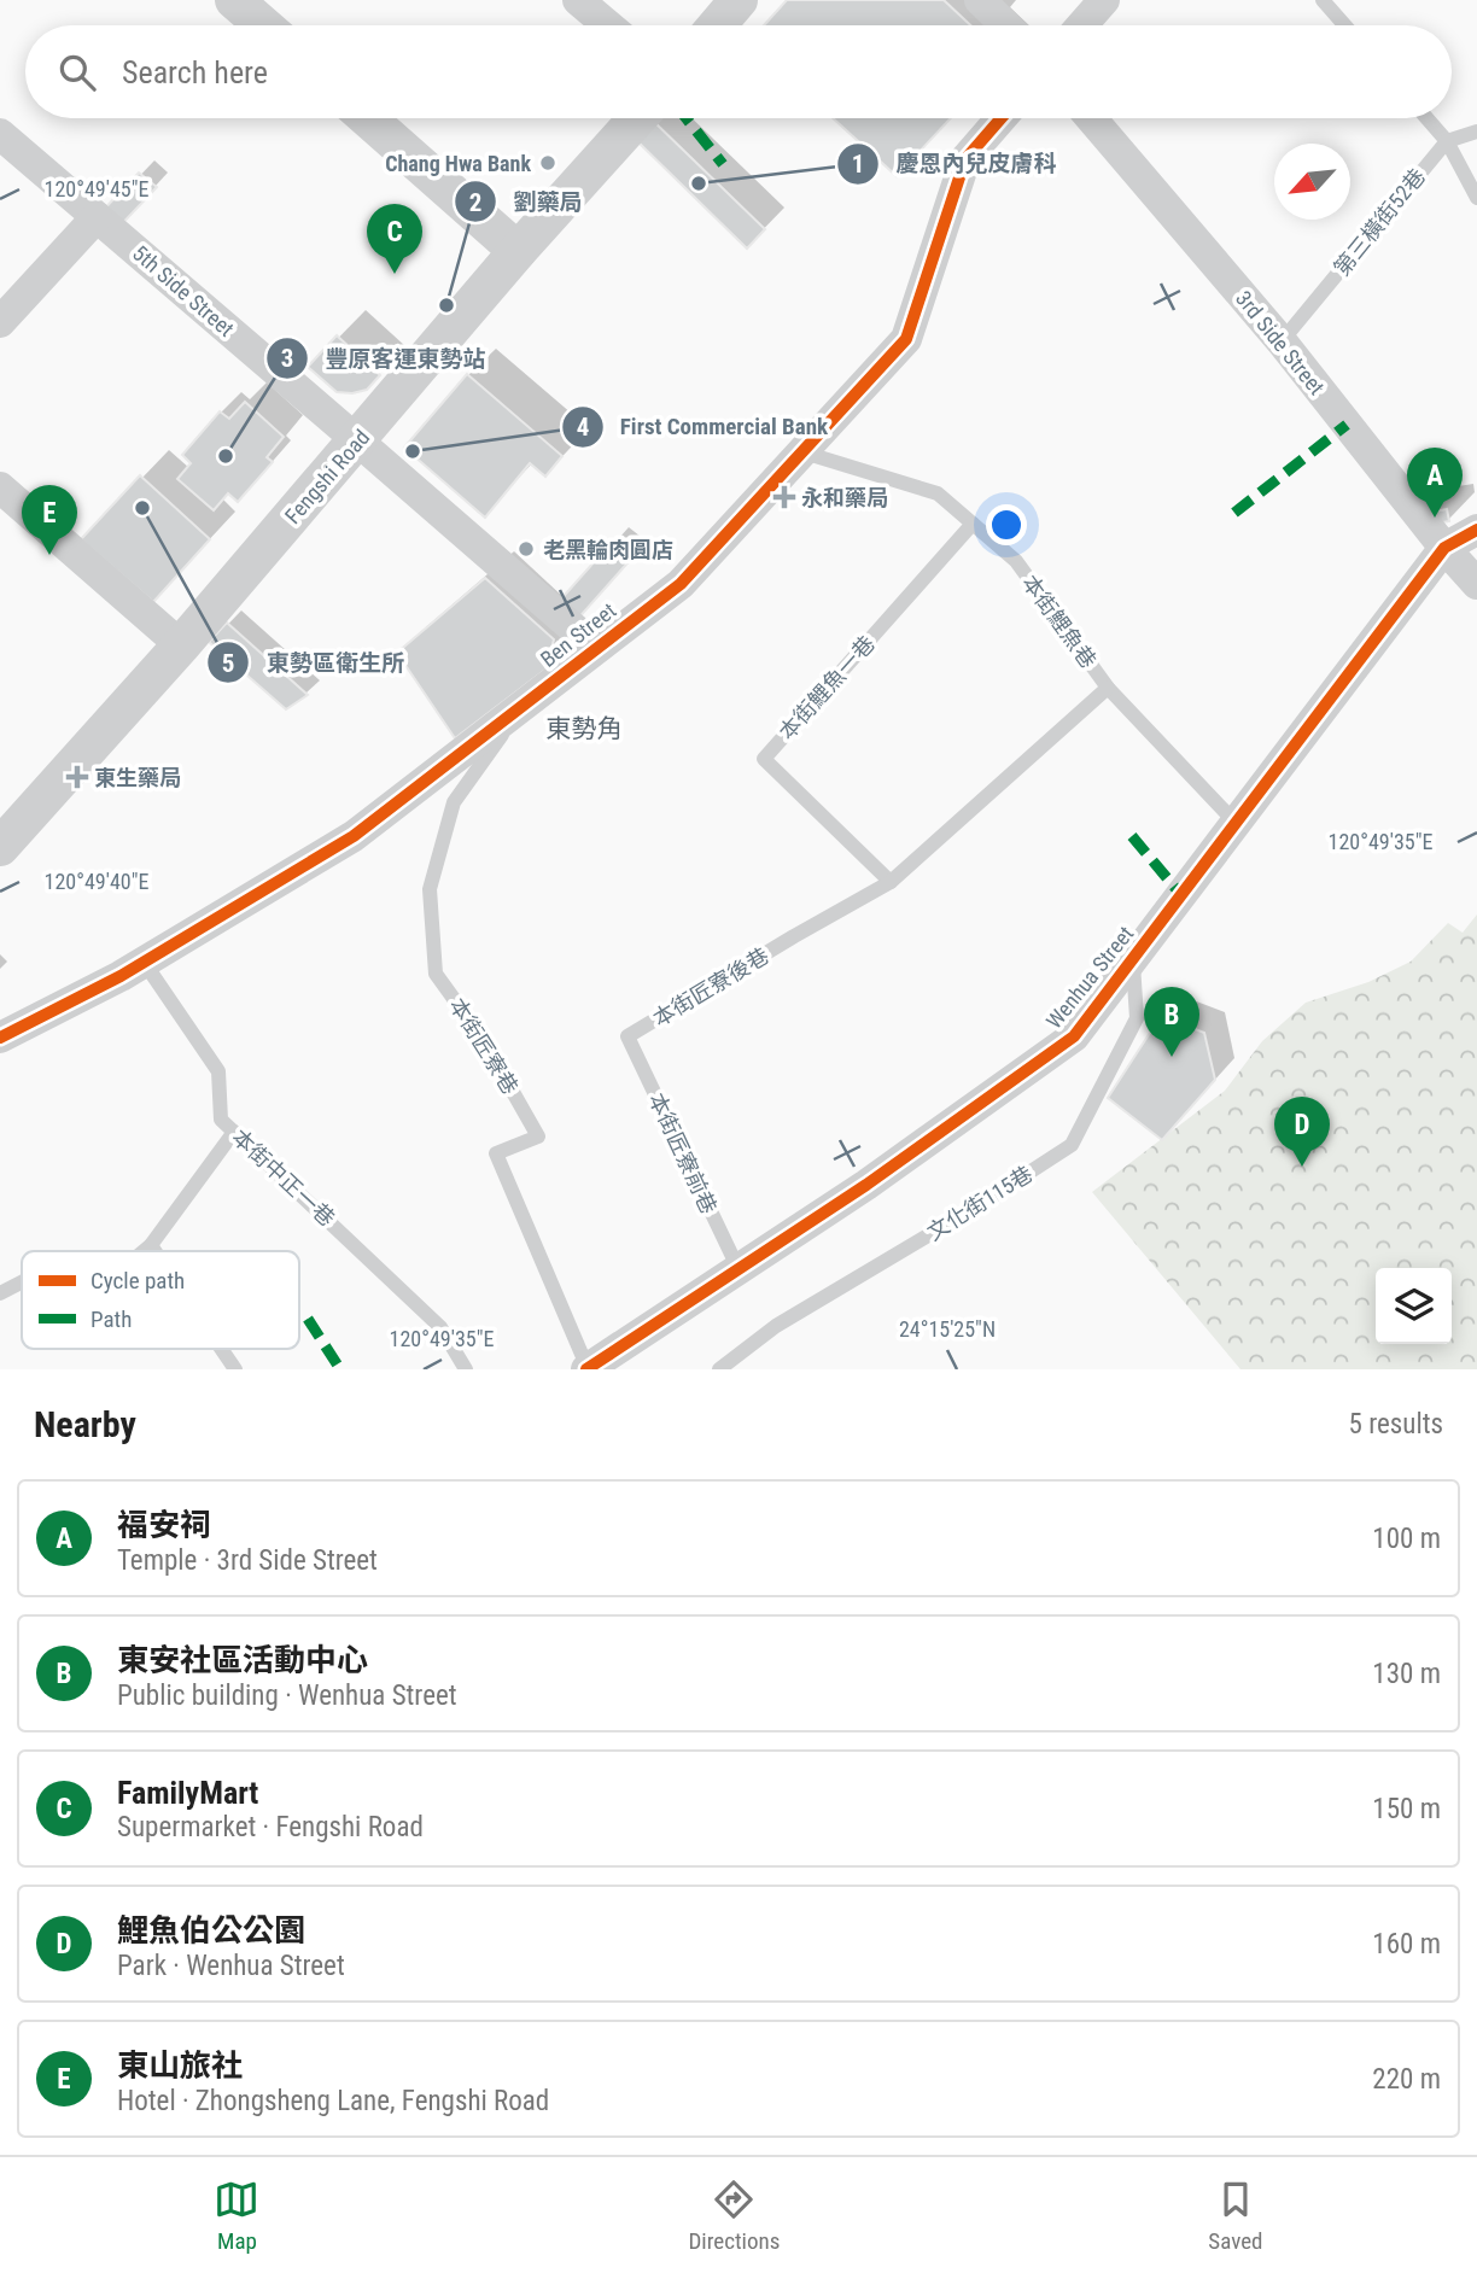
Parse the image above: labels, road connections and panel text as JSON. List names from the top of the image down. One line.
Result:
{"streets":{"street":["5th Side Street","3rd Side Street","Fengshi Road","Ben Street","Wenhua Street"],"lane":["第三橫街52巷","本街鯉魚巷","本街鯉魚一巷","本街匠寮後巷","本街匠寮巷","本街匠寮前巷","本街中正一巷","文化街115巷"]},"crossings":[["第三橫街52巷","3rd Side Street"],["5th Side Street","Fengshi Road"],["5th Side Street","Ben Street"],["3rd Side Street","Wenhua Street"],["本街鯉魚巷","Ben Street"],["本街鯉魚巷","本街鯉魚一巷"],["本街鯉魚巷","Wenhua Street"],["Ben Street","本街匠寮巷"],["Ben Street","本街中正一巷"],["本街鯉魚一巷","本街匠寮後巷"],["Wenhua Street","本街匠寮巷"],["Wenhua Street","本街匠寮前巷"],["Wenhua Street","文化街115巷"],["本街匠寮後巷","本街匠寮前巷"]],"districts":["東勢角"],"places":{"other":["Chang Hwa Bank","慶恩內兒皮膚科","劉藥局","First Commercial Bank","豐原客運東勢站","東勢區衛生所","老黑輪肉圓店"],"health":["永和藥局","東生藥局"]},"legend":["Cycle path","Path"],"north":"bottom left","page":{"search":"Search here","pins":["C","A","E","B","D"],"heading":["Nearby","5 results"],"list":[{"mark":"A","name":"福安祠","note":"Temple · 3rd Side Street","value":"100 m"},{"mark":"B","name":"東安社區活動中心","note":"Public building · Wenhua Street","value":"130 m"},{"mark":"C","name":"FamilyMart","note":"Supermarket · Fengshi Road","value":"150 m"},{"mark":"D","name":"鯉魚伯公公園","note":"Park · Wenhua Street","value":"160 m"},{"mark":"E","name":"東山旅社","note":"Hotel · Zhongsheng Lane, Fengshi Road","value":"220 m"}],"nav":["Map","Directions","Saved"]},"coordinates":["120°49'45\"E","120°49'35\"E","120°49'40\"E","24°15'25\"N"]}
